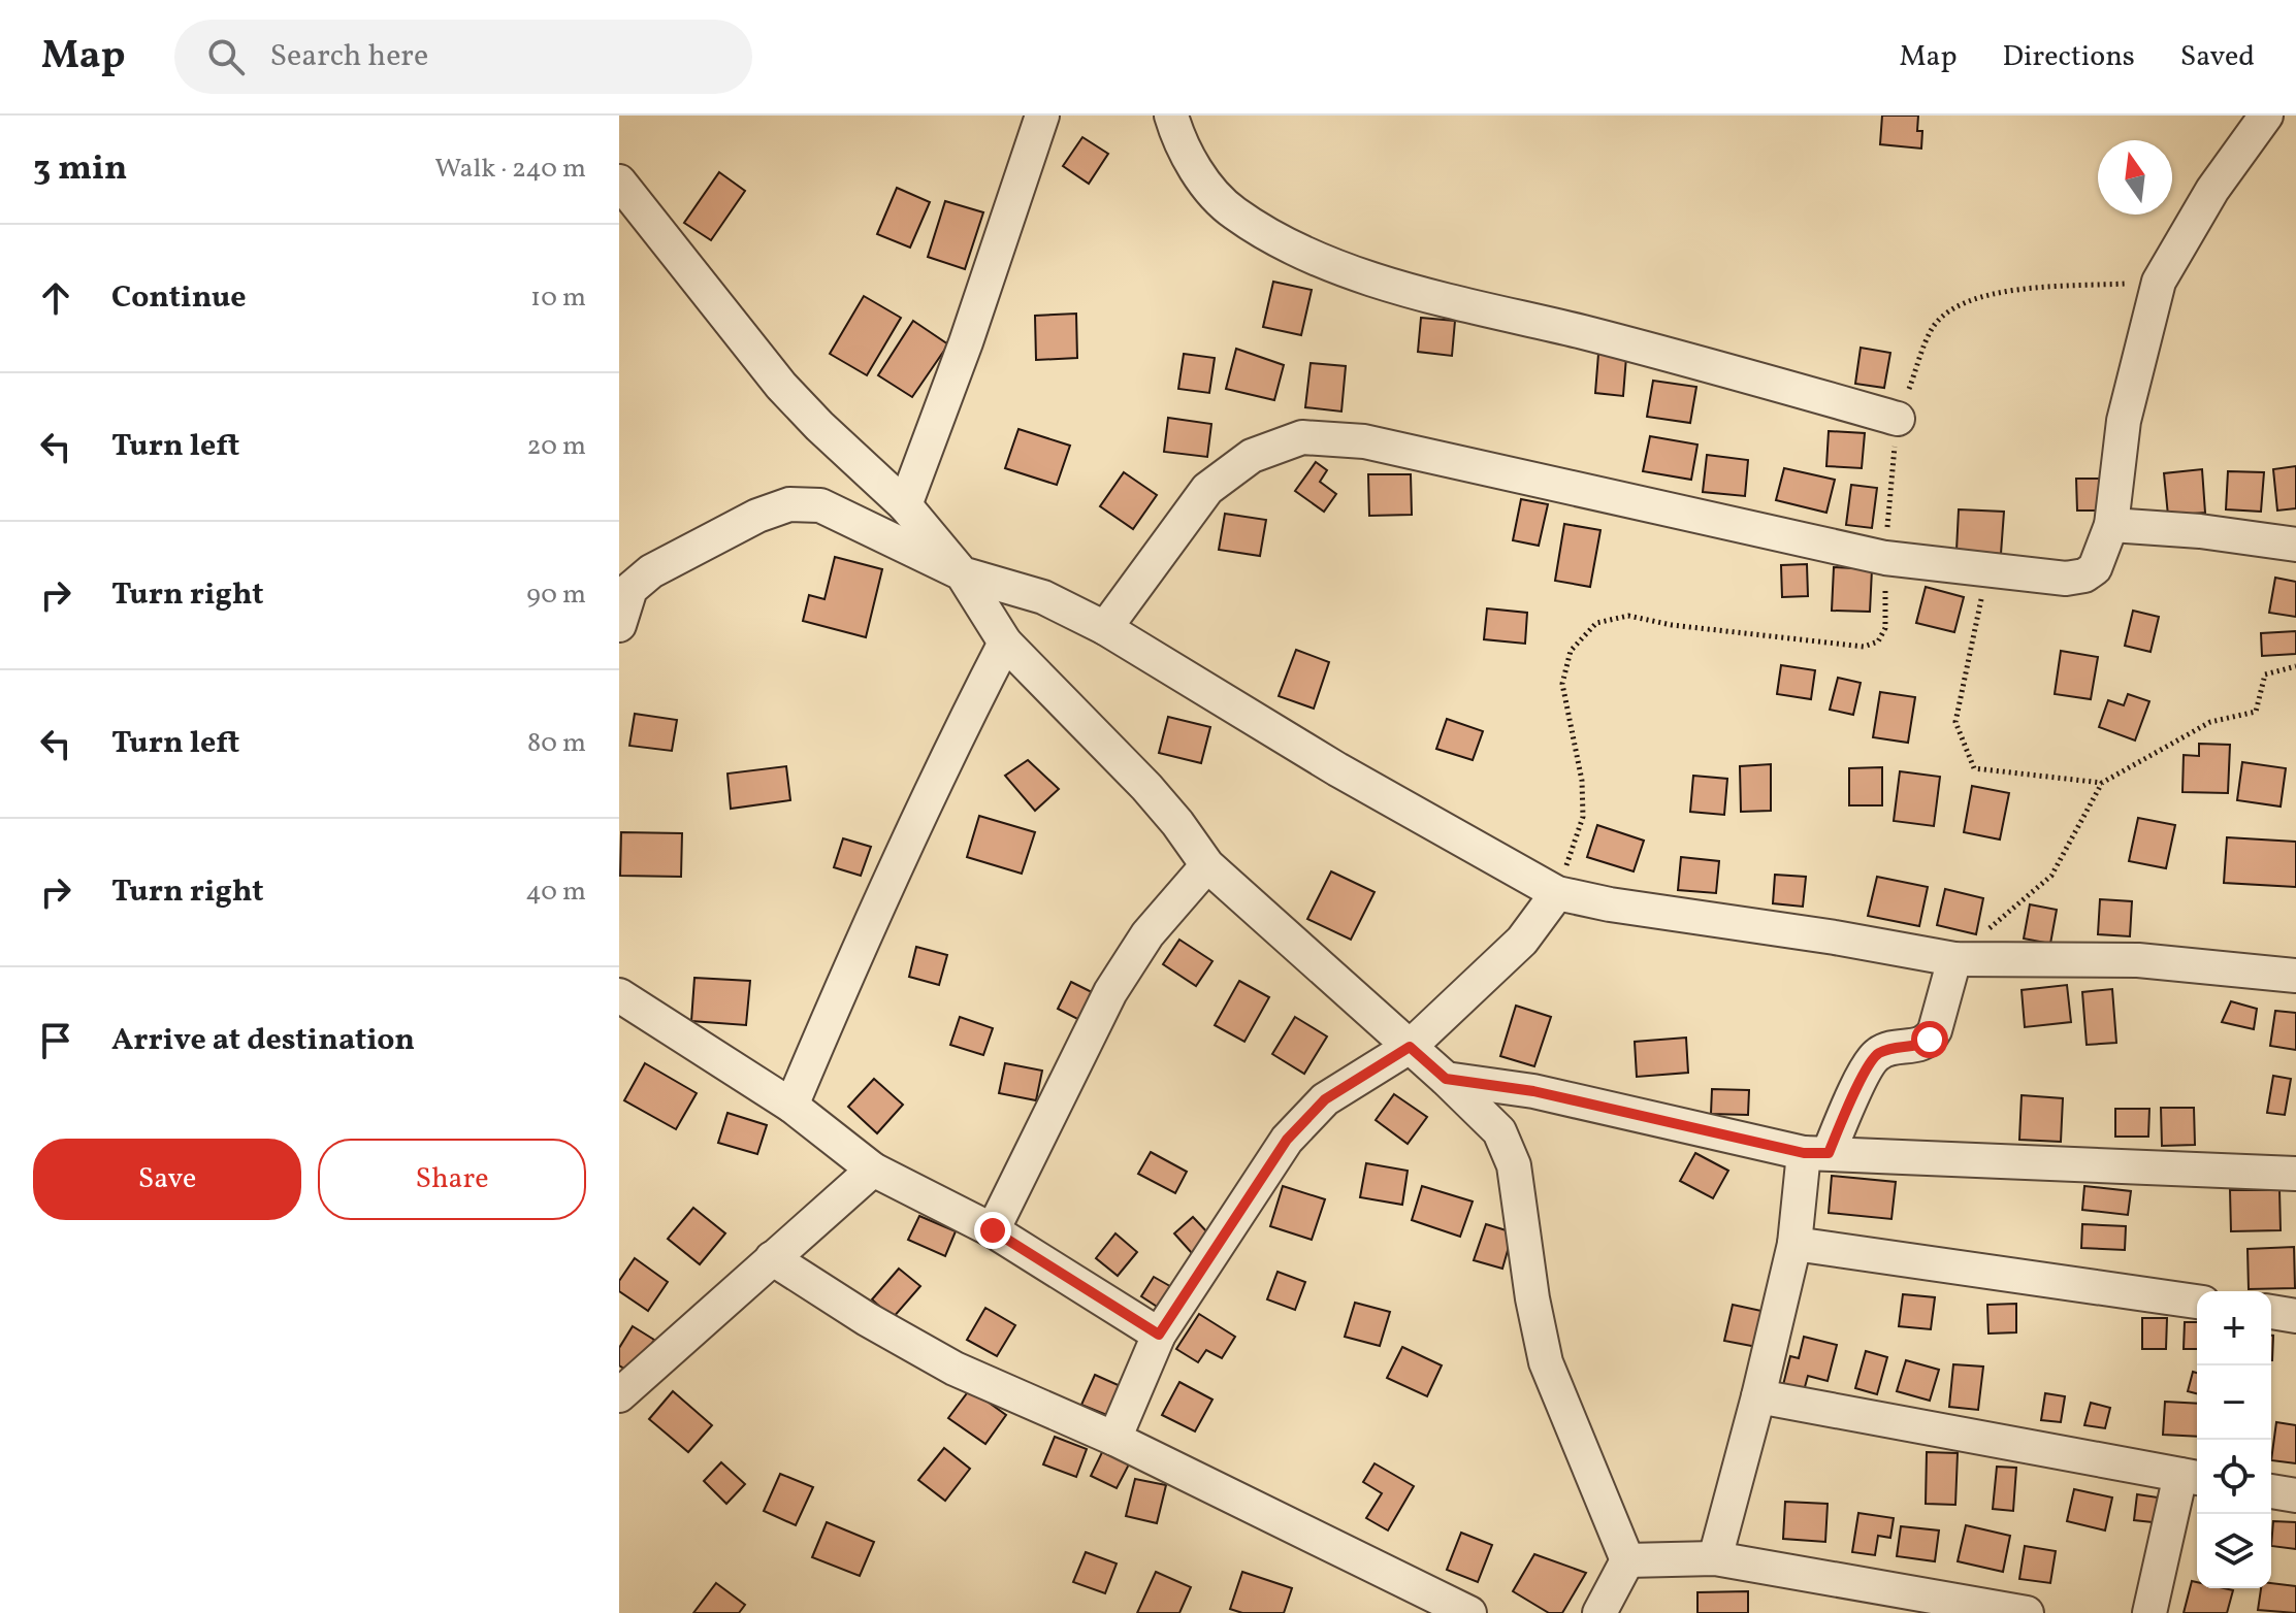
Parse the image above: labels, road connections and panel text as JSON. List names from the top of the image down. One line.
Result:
{"north":"top","page":{"header":"Map","search":"Search here","nav":["Map","Directions","Saved"],"heading":["3 min","Walk · 240 m"],"list":[["Continue","10 m"],["Turn left","20 m"],["Turn right","90 m"],["Turn left","80 m"],["Turn right","40 m"],"Arrive at destination"],"buttons":["Save","Share"],"map_buttons":["+","−"]}}
